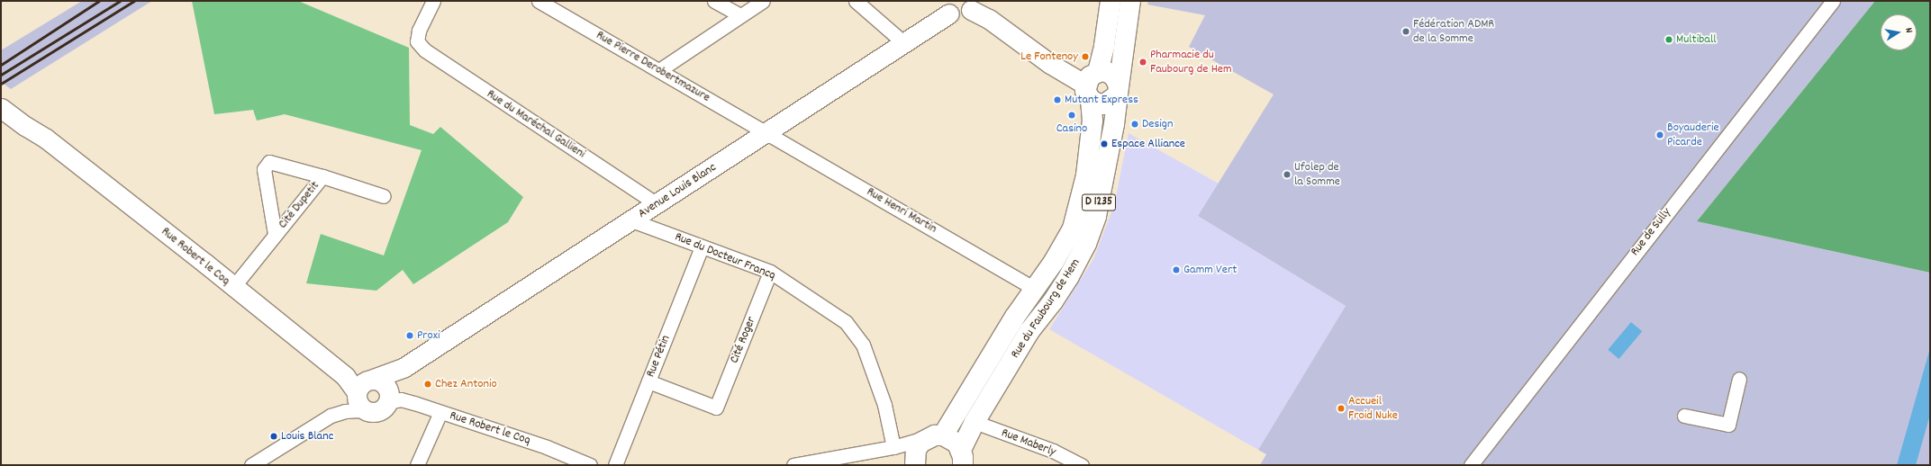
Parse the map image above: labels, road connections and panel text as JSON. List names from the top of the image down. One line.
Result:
{"streets":{"main road":["D 1235","Rue du Faubourg de Hem"],"street":["Rue Pierre Derobertmazure","Rue du Maréchal Gallieni","Avenue Louis Blanc","Cité Dupetit","Rue Henri Martin","Rue de Sully","Rue Robert le Coq","Rue du Docteur Francq","Cité Roger","Rue Pétin","Rue Maberly"]},"crossings":[["Rue Pierre Derobertmazure","Avenue Louis Blanc"],["Rue Pierre Derobertmazure","Rue Henri Martin"],["Rue du Maréchal Gallieni","Avenue Louis Blanc"],["Avenue Louis Blanc","Rue Henri Martin"],["Avenue Louis Blanc","Rue Robert le Coq"],["Avenue Louis Blanc","Rue du Docteur Francq"],["D 1235","Rue du Faubourg de Hem"],["Cité Dupetit","Rue Robert le Coq"],["Rue Henri Martin","Rue du Faubourg de Hem"],["Rue du Docteur Francq","Cité Roger"],["Rue du Docteur Francq","Rue Pétin"],["Rue du Faubourg de Hem","Rue Maberly"],["Cité Roger","Rue Pétin"]],"places":["Fédération ADMR de la Somme","Multiball","Le Fontenoy","Pharmacie du Faubourg de Hem","Mutant Express","Casino","Design","Boyauderie Picarde","Espace Alliance","Ufolep de la Somme","Gamm Vert","Proxi","Chez Antonio","Accueil Froid Nuke","Louis Blanc"],"north":"right"}
